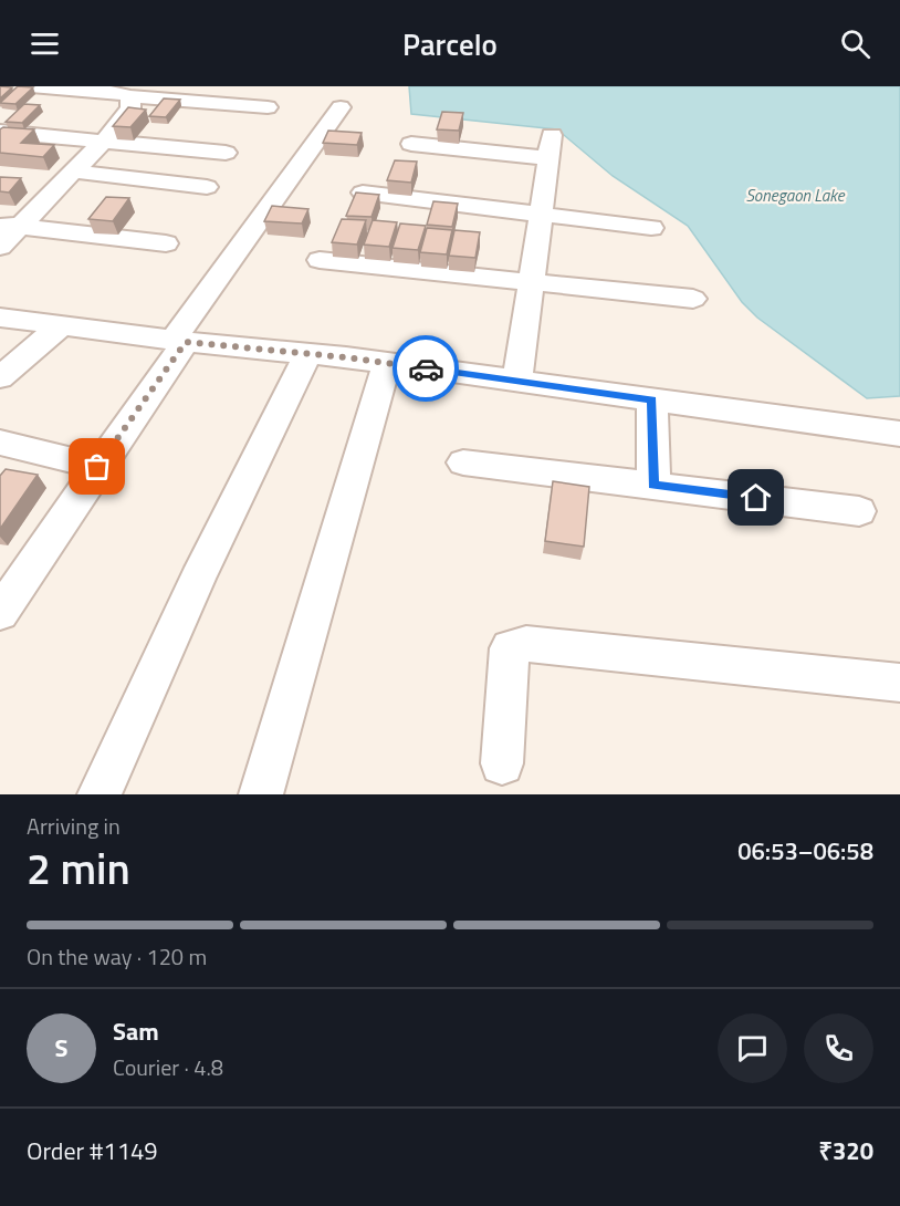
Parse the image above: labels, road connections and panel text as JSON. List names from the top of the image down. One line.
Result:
{"water":["Sonegaon Lake"],"page":{"header":"Parcelo","heading":["2 min","Arriving in","06:53–06:58"],"panel":["Sam","Courier · 4.8","Order #1149","₹320"],"bar":"On the way · 120 m","round":"S"}}
